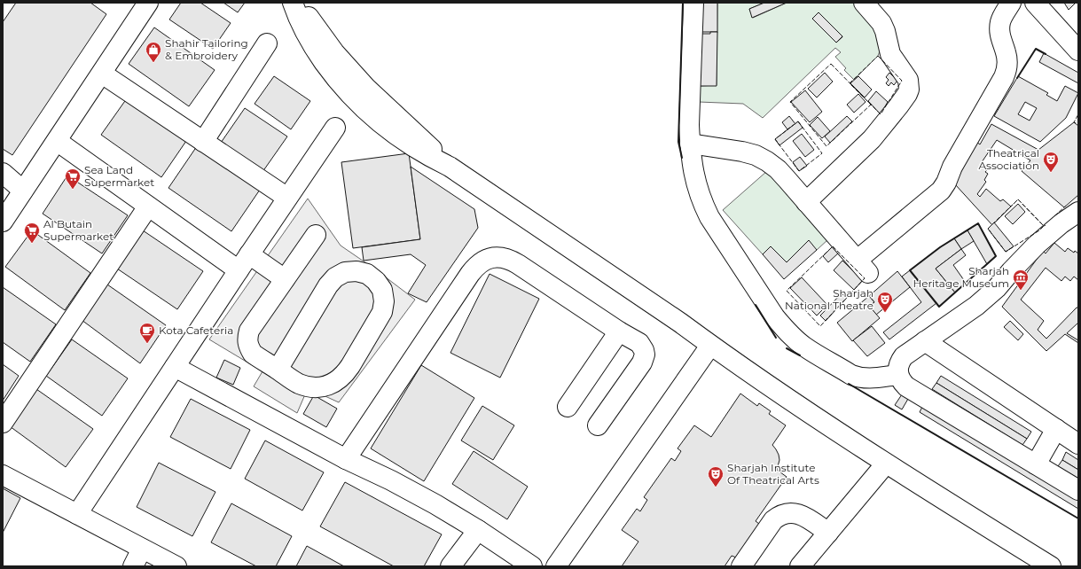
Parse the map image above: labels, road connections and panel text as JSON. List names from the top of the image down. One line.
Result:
{"places":{"shop":["Shahir Tailoring & Embroidery"],"theatre":["Theatrical Association","Sharjah National Theatre","Sharjah Institute Of Theatrical Arts"],"supermarket":["Sea Land Supermarket","Al Butain Supermarket"],"museum":["Sharjah Heritage Museum"],"cafe":["Kota Cafeteria"]}}
